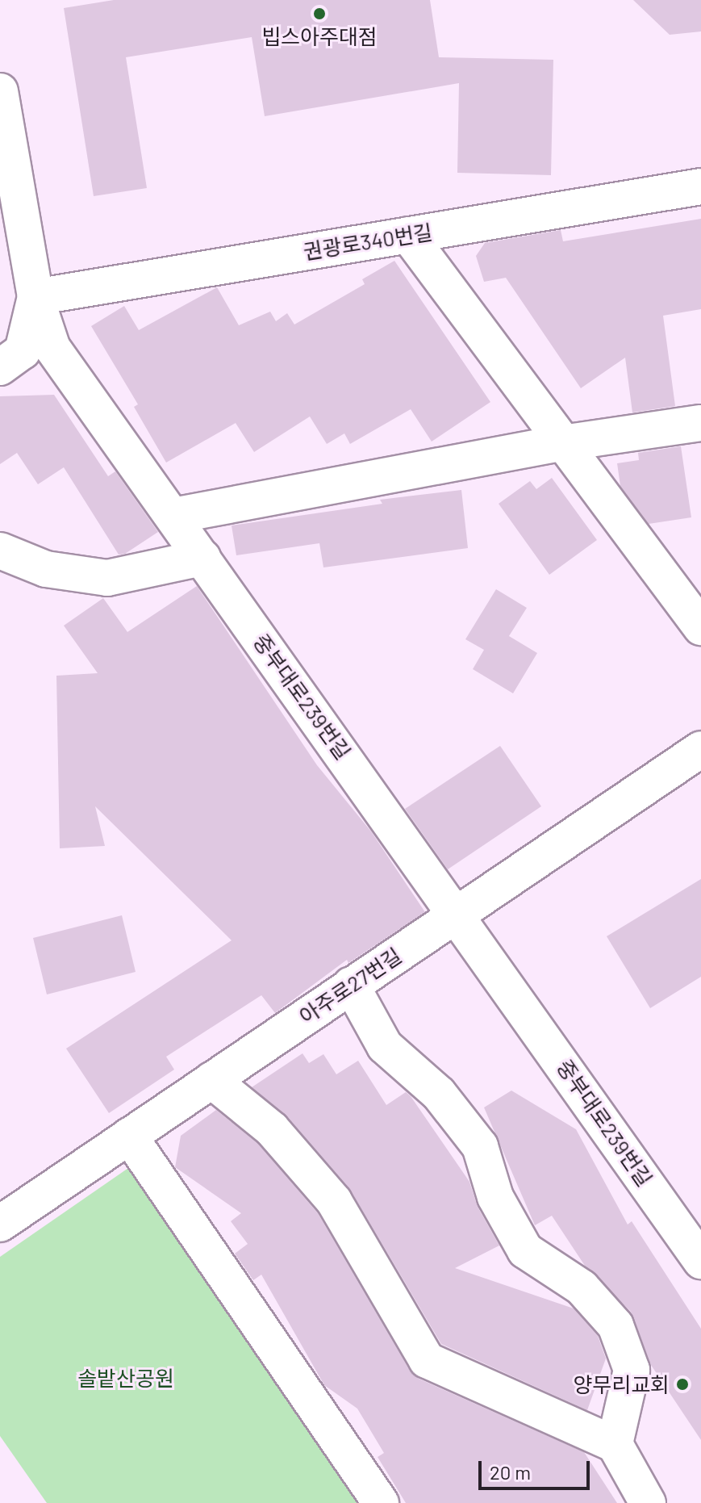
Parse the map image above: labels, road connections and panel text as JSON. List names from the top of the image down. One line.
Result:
{"streets":{"street":["권광로340번길","중부대로239번길","아주로27번길"]},"crossings":[["권광로340번길","중부대로239번길"],["중부대로239번길","아주로27번길"]],"parks":["솔밭산공원"],"places":["빕스아주대점","양무리교회"],"scale_bar":"20 m"}
